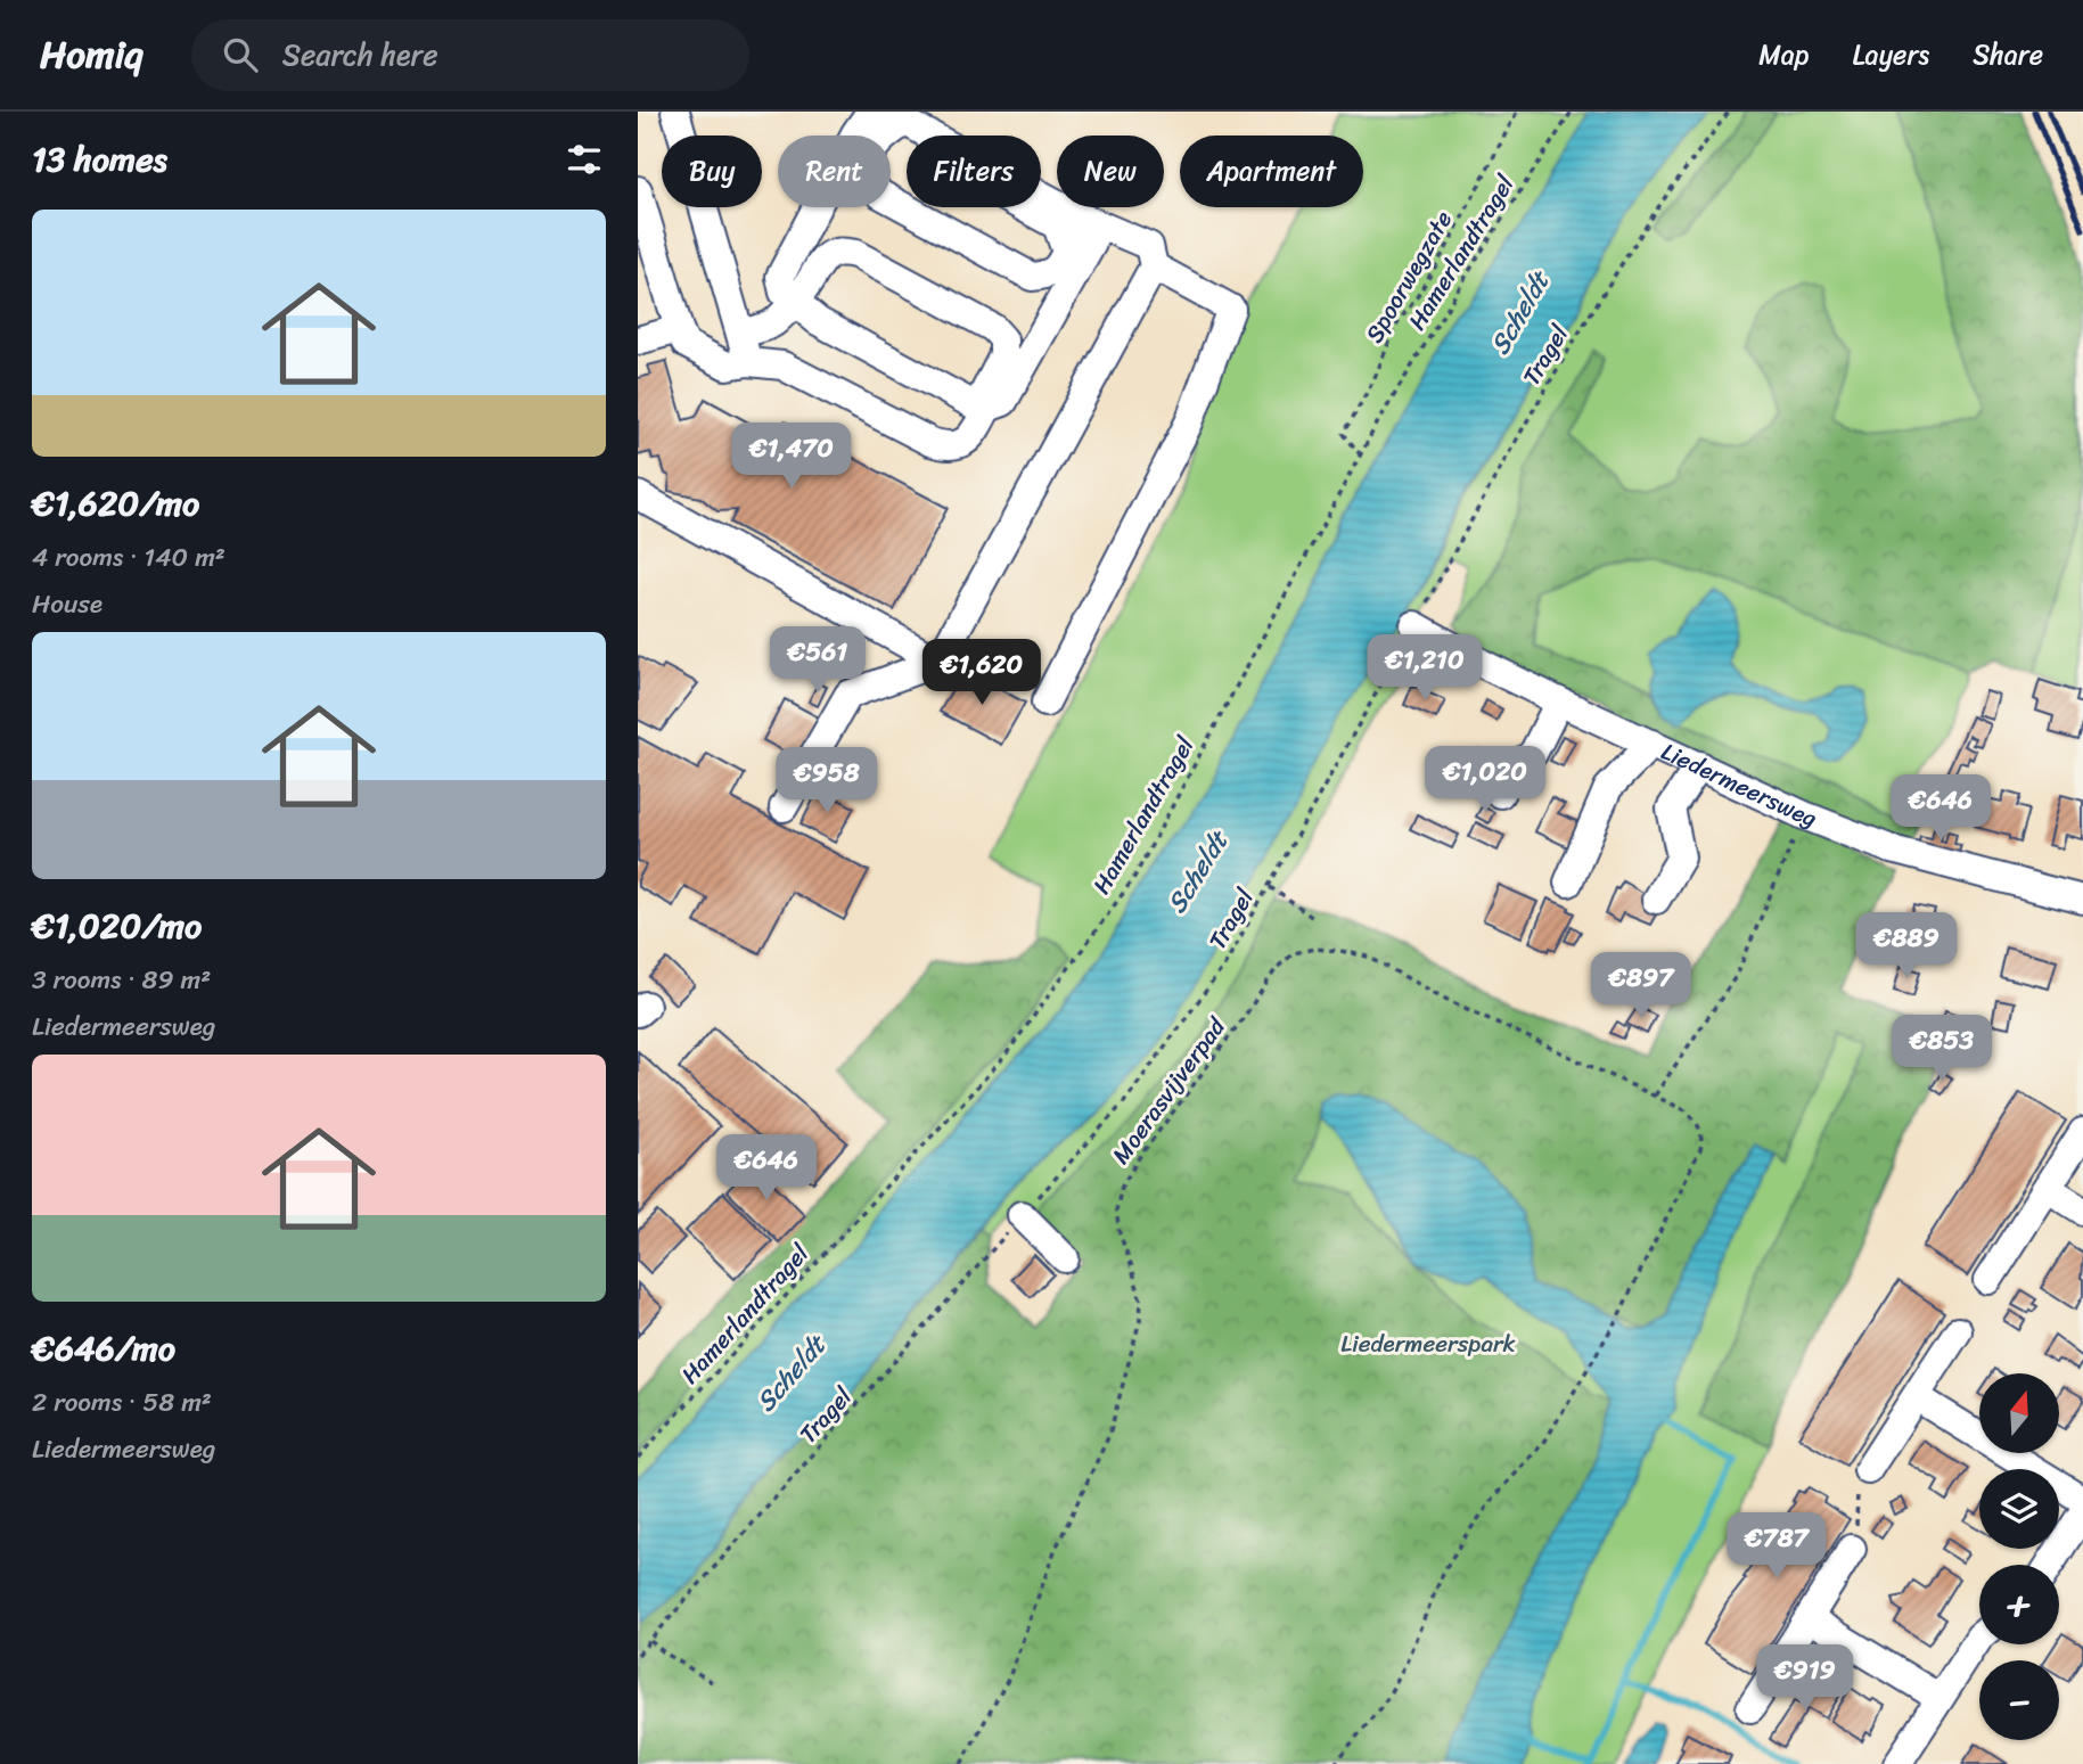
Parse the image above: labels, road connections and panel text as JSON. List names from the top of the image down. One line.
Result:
{"streets":{"street":["Liedermeersweg"],"path":["Hamerlandtragel","Spoorwegzate","Tragel","Moerasvijverpad"]},"crossings":[["Hamerlandtragel","Spoorwegzate"],["Tragel","Liedermeersweg"]],"water":["Scheldt"],"parks":["Liedermeerspark"],"north":"top","page":{"header":"Homiq","search":"Search here","nav":["Map","Layers","Share"],"heading":"13 homes","chip":["Buy","Rent","Filters","New","Apartment"],"list":[{"name":"€1,620/mo","note":"4 rooms · 140 m² · House"},{"name":"€1,020/mo","note":"3 rooms · 89 m² · Liedermeersweg"},{"name":"€646/mo","note":"2 rooms · 58 m² · Liedermeersweg"}],"price":["€1,470","€561","€1,210","€1,620","€1,020","€958","€646","€889","€897","€853","€646","€787","€919"],"map_buttons":["+","−"]}}
